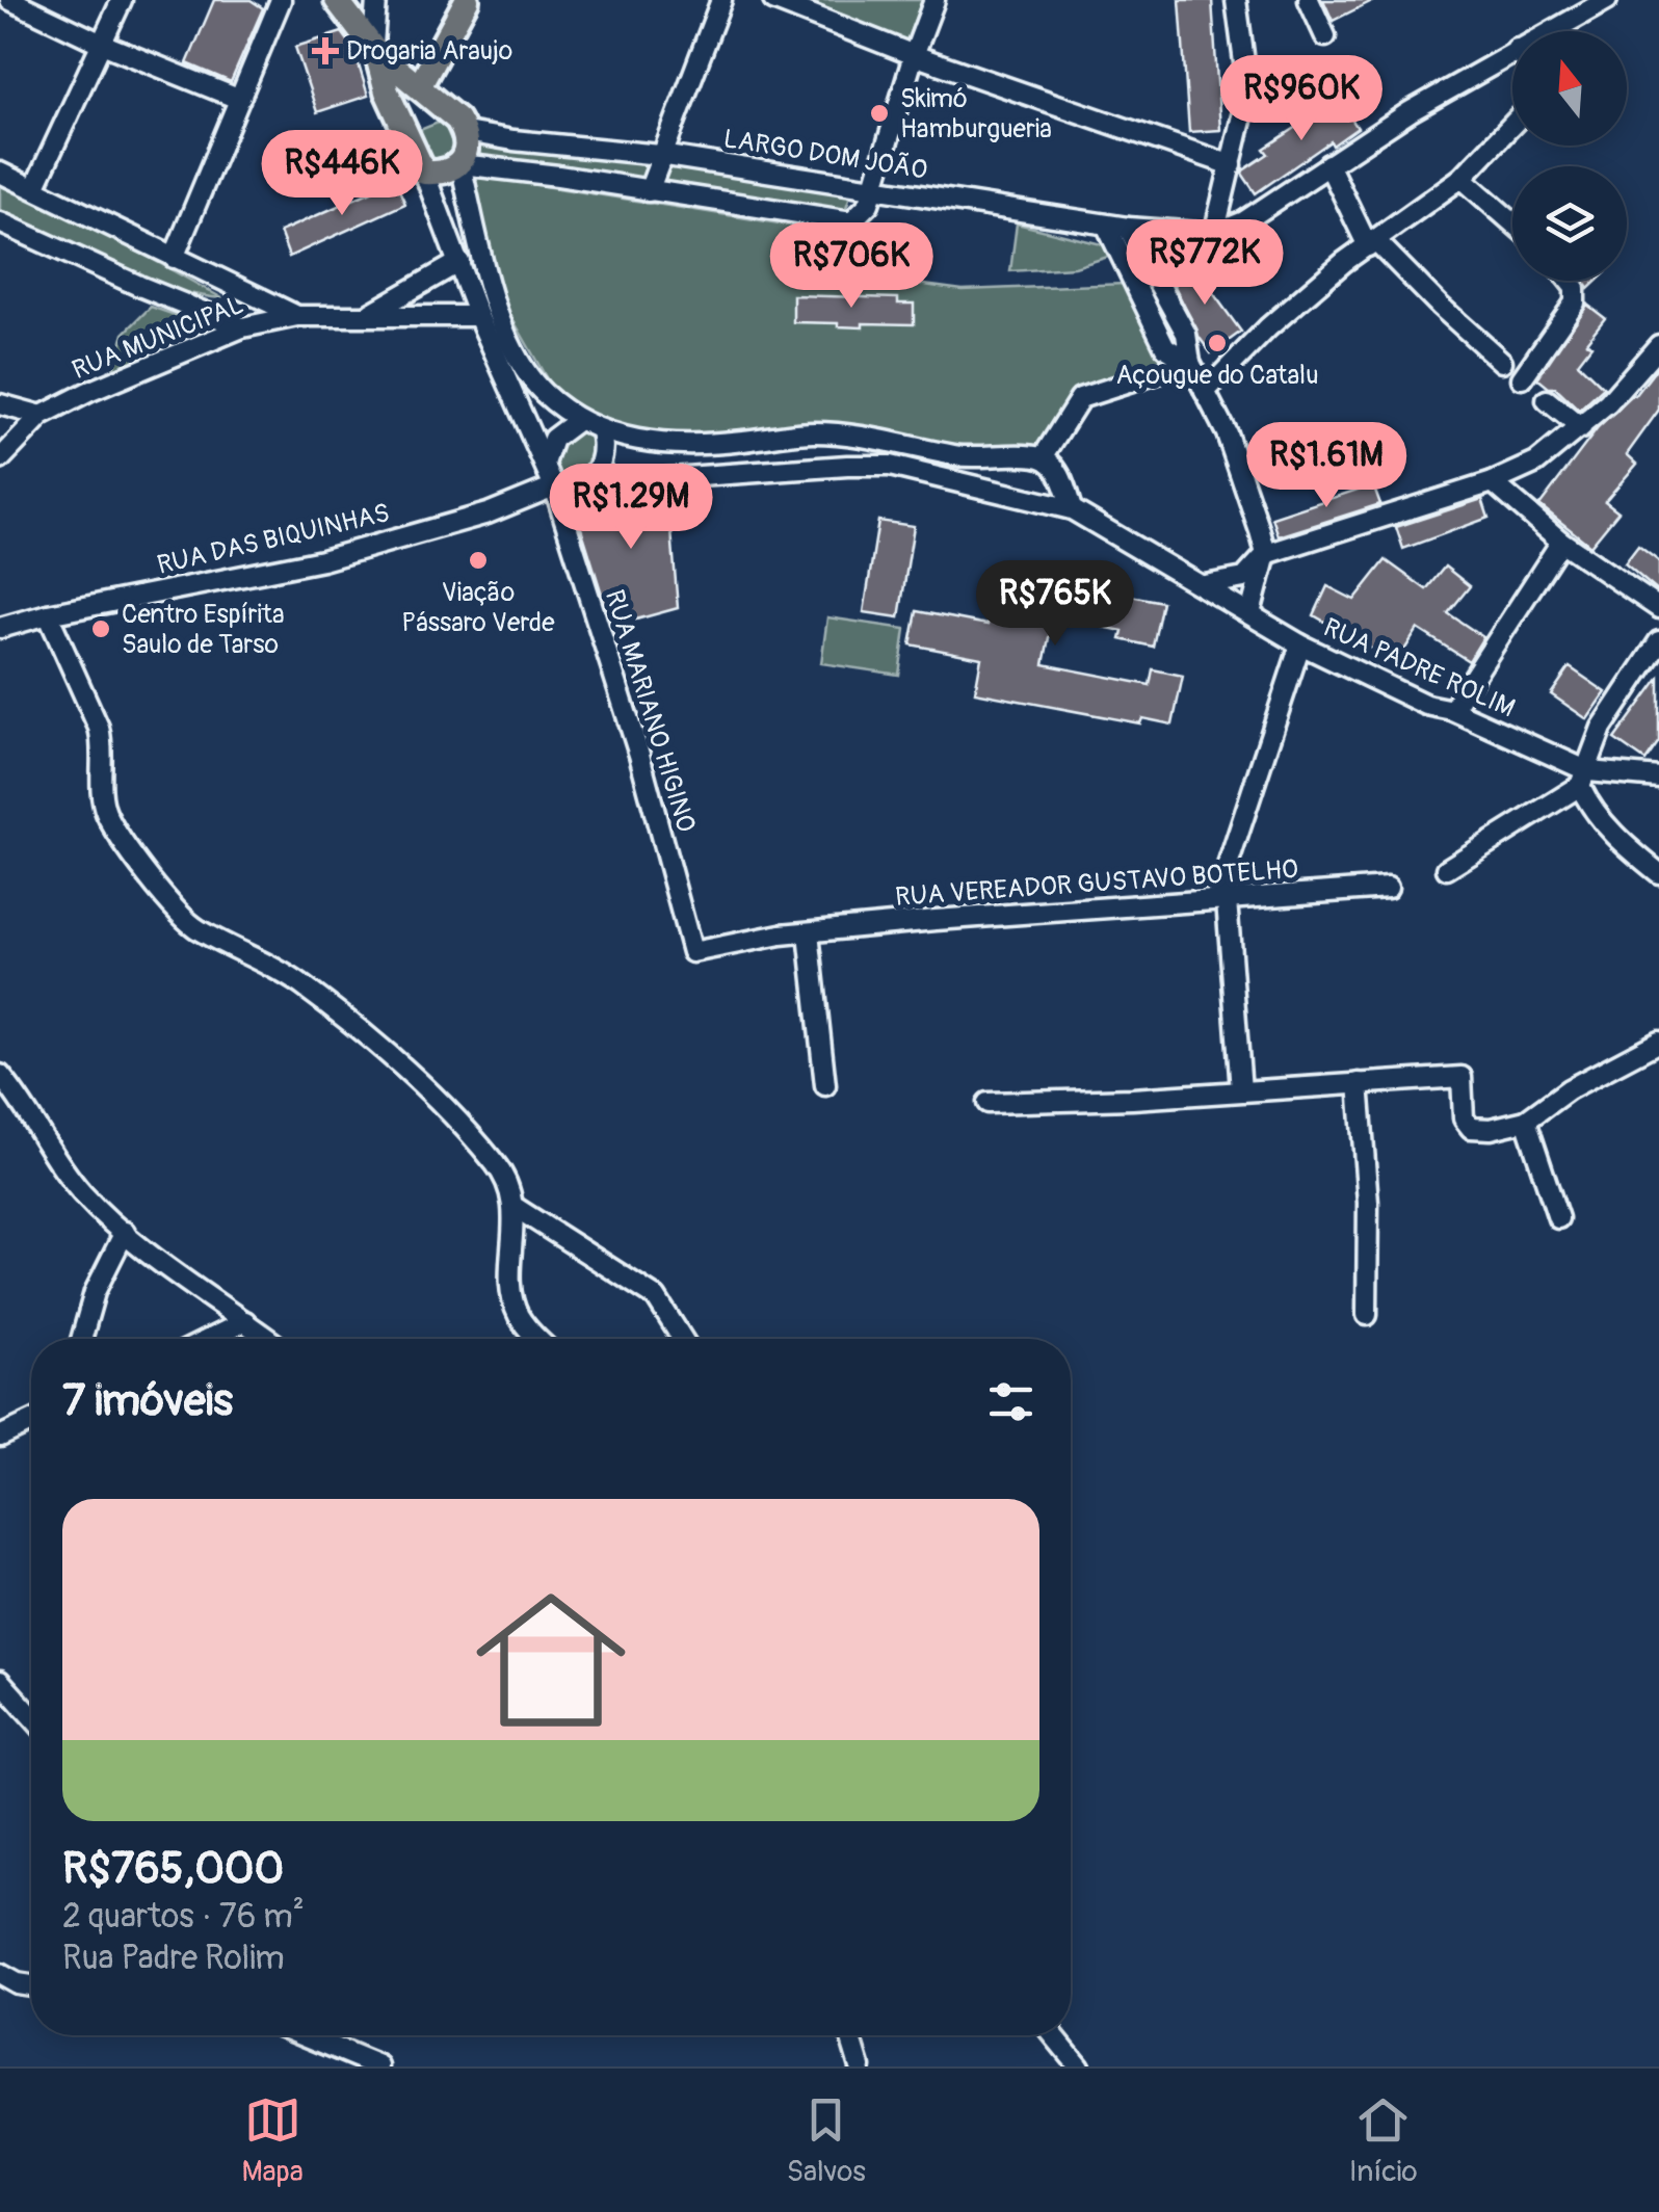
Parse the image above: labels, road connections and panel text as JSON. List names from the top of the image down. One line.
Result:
{"streets":{"street":["LARGO DOM JOÃO","RUA MUNICIPAL","RUA DAS BIQUINHAS","RUA PADRE ROLIM","RUA MARIANO HIGINO","RUA VEREADOR GUSTAVO BOTELHO"]},"crossings":[["RUA DAS BIQUINHAS","RUA PADRE ROLIM"],["RUA DAS BIQUINHAS","RUA MARIANO HIGINO"],["RUA PADRE ROLIM","RUA MARIANO HIGINO"],["RUA MARIANO HIGINO","RUA VEREADOR GUSTAVO BOTELHO"]],"places":{"health":["Drogaria Araujo"],"other":["Skimó Hamburgueria","Açougue do Catalu","Viação Pássaro Verde","Centro Espírita Saulo de Tarso"]},"north":"top","page":{"price":["R$960K","R$446K","R$772K","R$706K","R$1.61M","R$1.29M","R$765K"],"heading":"7 imóveis","list":[{"name":"R$765,000","note":"2 quartos · 76 m² · Rua Padre Rolim"}],"tabs":["Mapa","Salvos","Início"]}}
